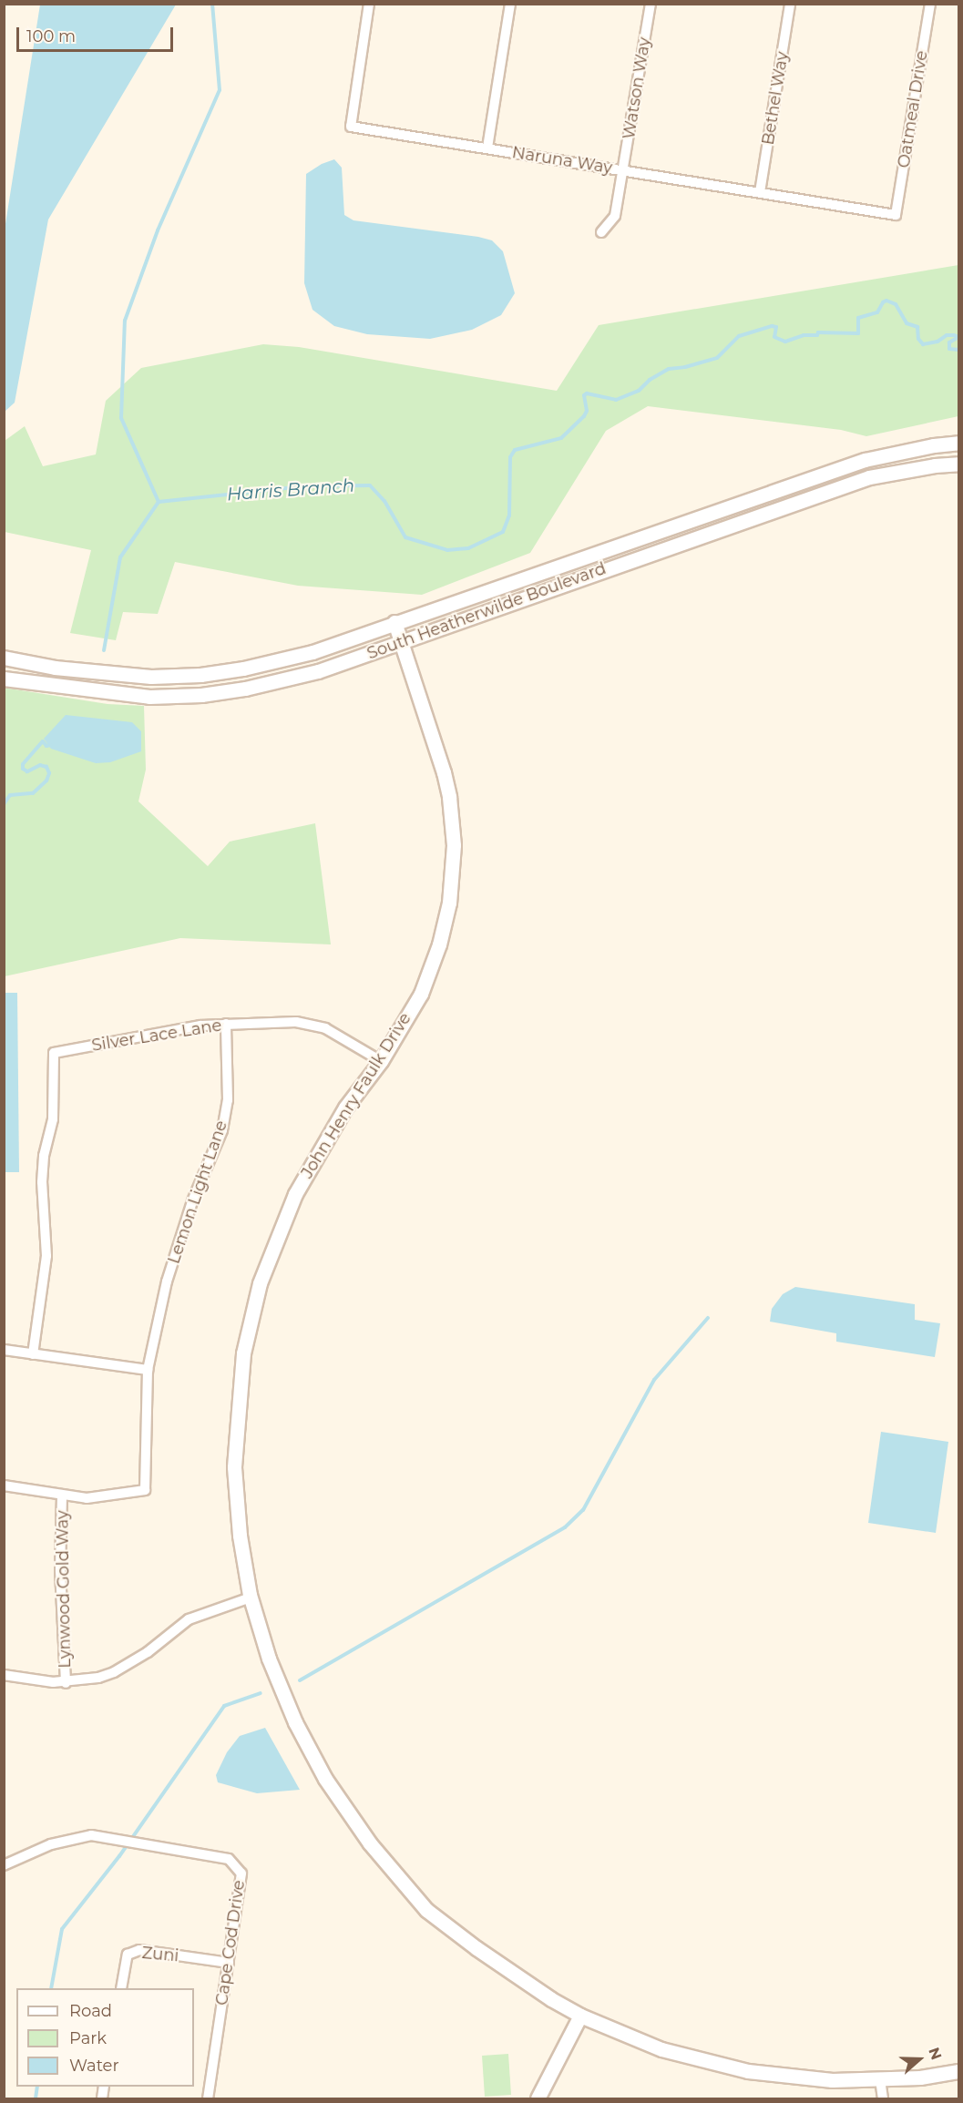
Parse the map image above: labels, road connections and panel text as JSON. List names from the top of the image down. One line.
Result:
{"streets":{"street":["Watson Way","Bethel Way","Oatmeal Drive","Naruna Way","South Heatherwilde Boulevard","Silver Lace Lane","John Henry Faulk Drive","Lemon Light Lane","Lynwood Gold Way","Cape Cod Drive","Zuni"]},"crossings":[["Watson Way","Naruna Way"],["Bethel Way","Naruna Way"],["Oatmeal Drive","Naruna Way"],["South Heatherwilde Boulevard","John Henry Faulk Drive"],["Silver Lace Lane","John Henry Faulk Drive"],["Silver Lace Lane","Lemon Light Lane"],["Lemon Light Lane","Lynwood Gold Way"],["Cape Cod Drive","Zuni"]],"water":["Harris Branch"],"legend":["Road","Park","Water"],"scale_bar":"100 m","north":"right"}
